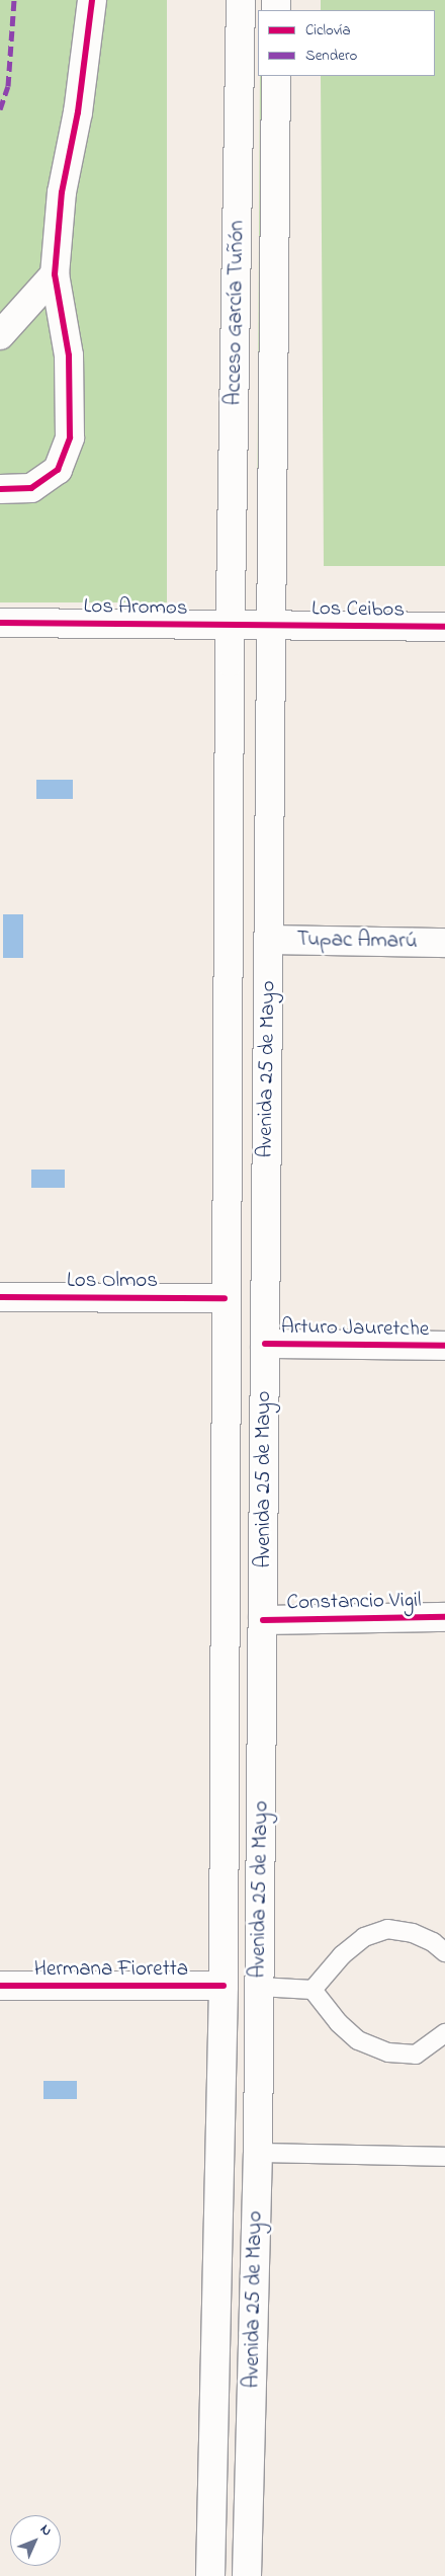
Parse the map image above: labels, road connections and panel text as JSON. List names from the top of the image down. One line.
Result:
{"streets":{"main road":["Acceso García Tuñón","Los Aromos","Los Ceibos","Tupac Amarú","Avenida 25 de Mayo","Los Olmos","Arturo Jauretche","Constancio Vigil","Hermana Fioretta"]},"crossings":[["Acceso García Tuñón","Los Aromos"],["Acceso García Tuñón","Los Ceibos"],["Acceso García Tuñón","Avenida 25 de Mayo"],["Los Aromos","Los Ceibos"],["Los Aromos","Avenida 25 de Mayo"],["Los Ceibos","Avenida 25 de Mayo"],["Tupac Amarú","Avenida 25 de Mayo"],["Avenida 25 de Mayo","Los Olmos"],["Avenida 25 de Mayo","Arturo Jauretche"],["Avenida 25 de Mayo","Constancio Vigil"],["Avenida 25 de Mayo","Hermana Fioretta"]],"legend":["Ciclovía","Sendero"],"north":"top right"}
